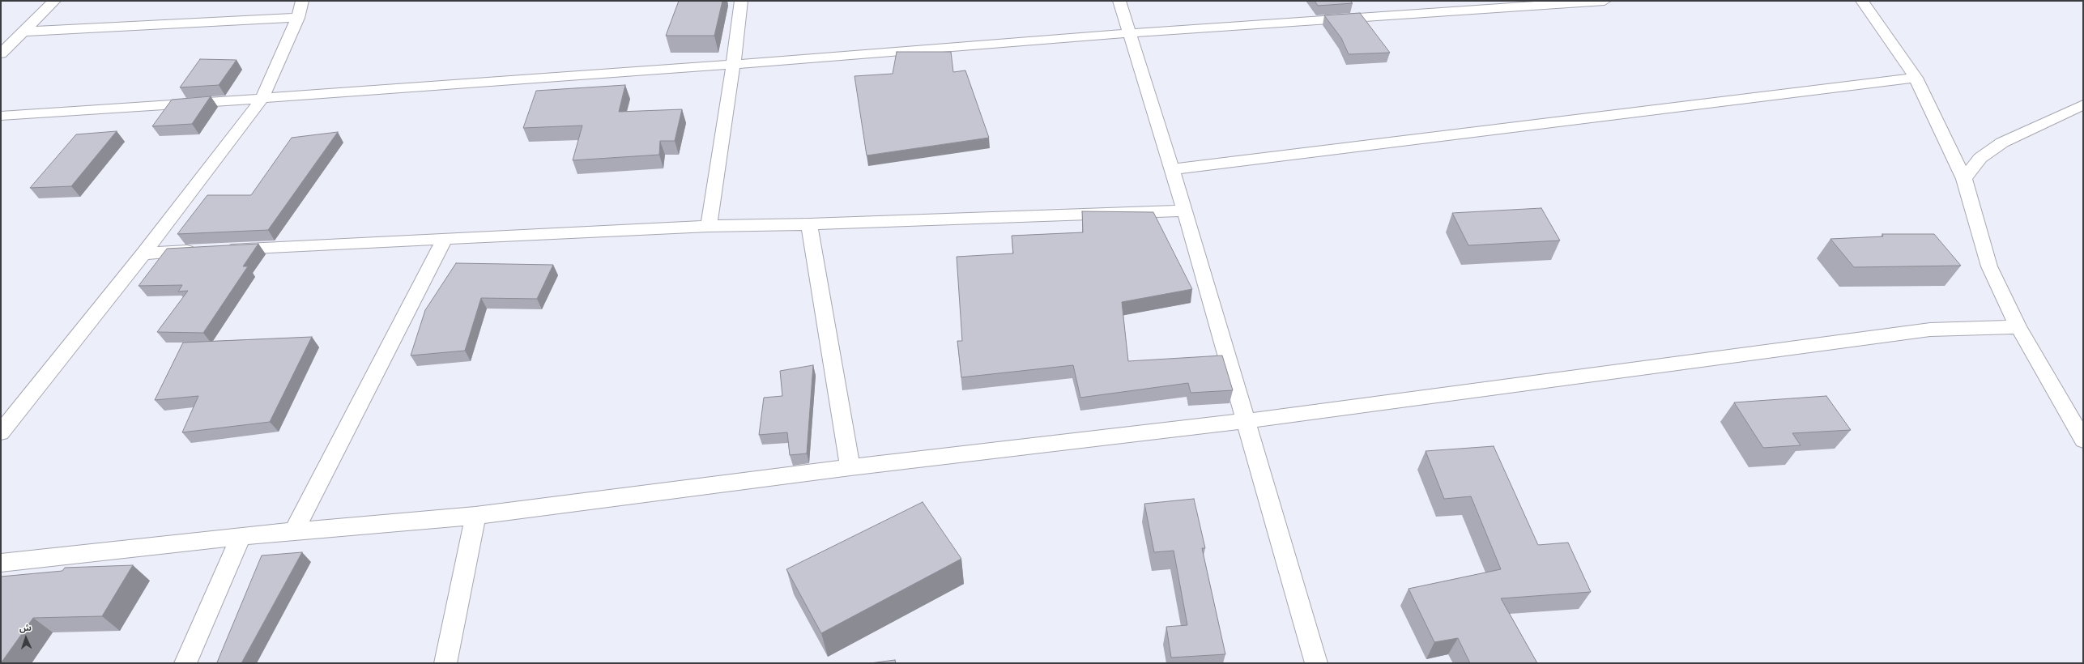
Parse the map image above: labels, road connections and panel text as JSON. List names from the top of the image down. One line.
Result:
{"north":"top"}
